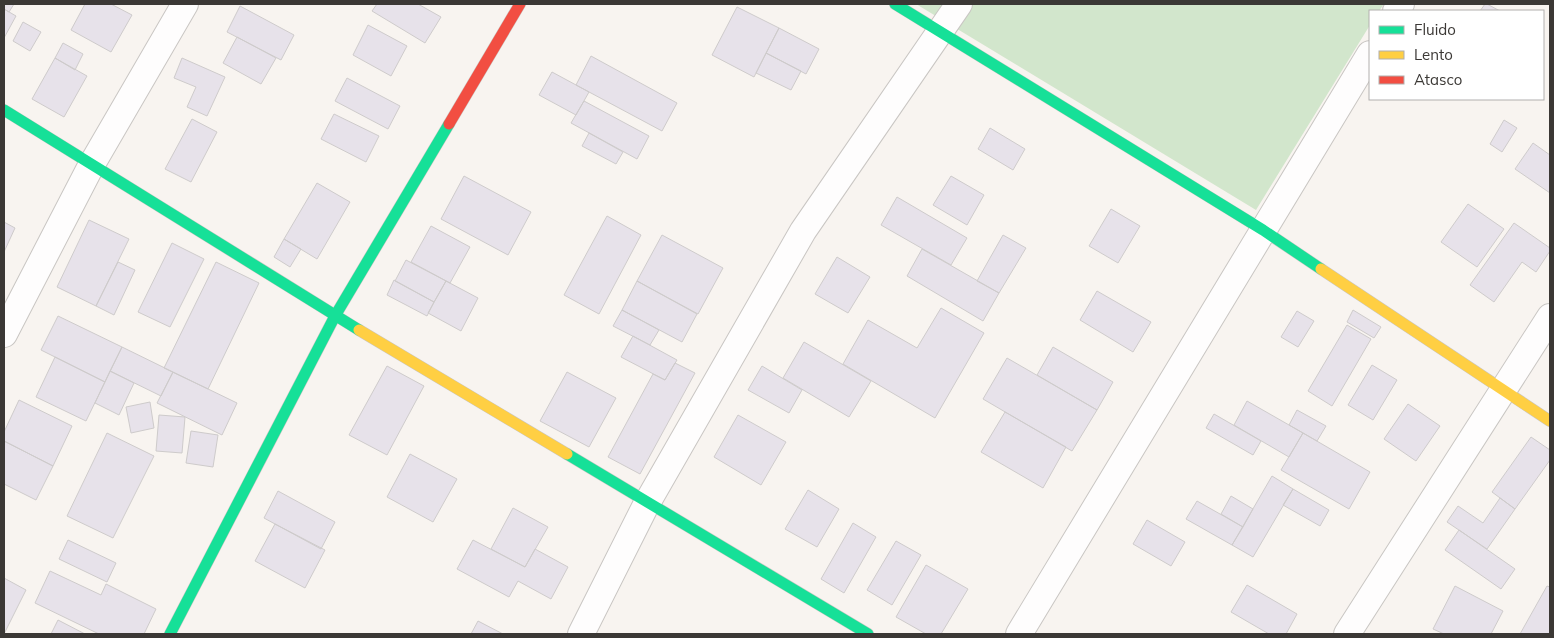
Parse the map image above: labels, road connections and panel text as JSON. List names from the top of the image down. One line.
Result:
{"legend":["Fluido","Lento","Atasco"]}
